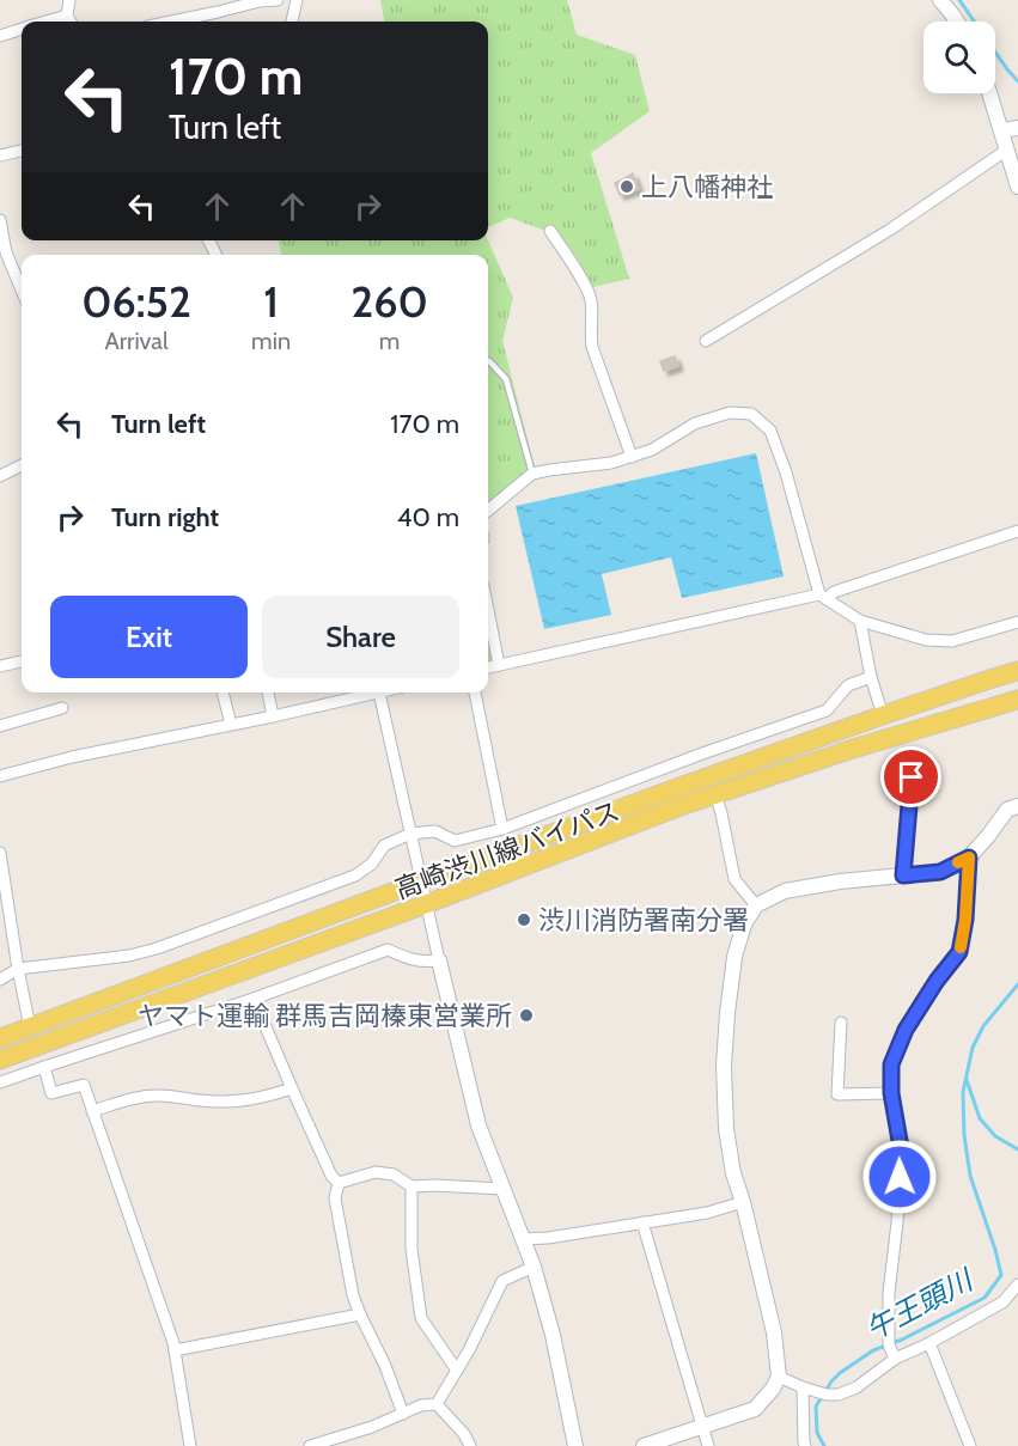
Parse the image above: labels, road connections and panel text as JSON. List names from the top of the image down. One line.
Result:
{"streets":{"main road":["高崎渋川線バイパス"]},"water":["午王頭川"],"places":["上八幡神社","渋川消防署南分署","ヤマト運輸 群馬吉岡榛東営業所"],"page":{"turn":["170 m","Turn left"],"eta":["06:52","Arrival","1","min","260","m"],"list":[{"name":"Turn left","value":"170 m"},{"name":"Turn right","value":"40 m"}],"buttons":["Exit","Share"]}}
